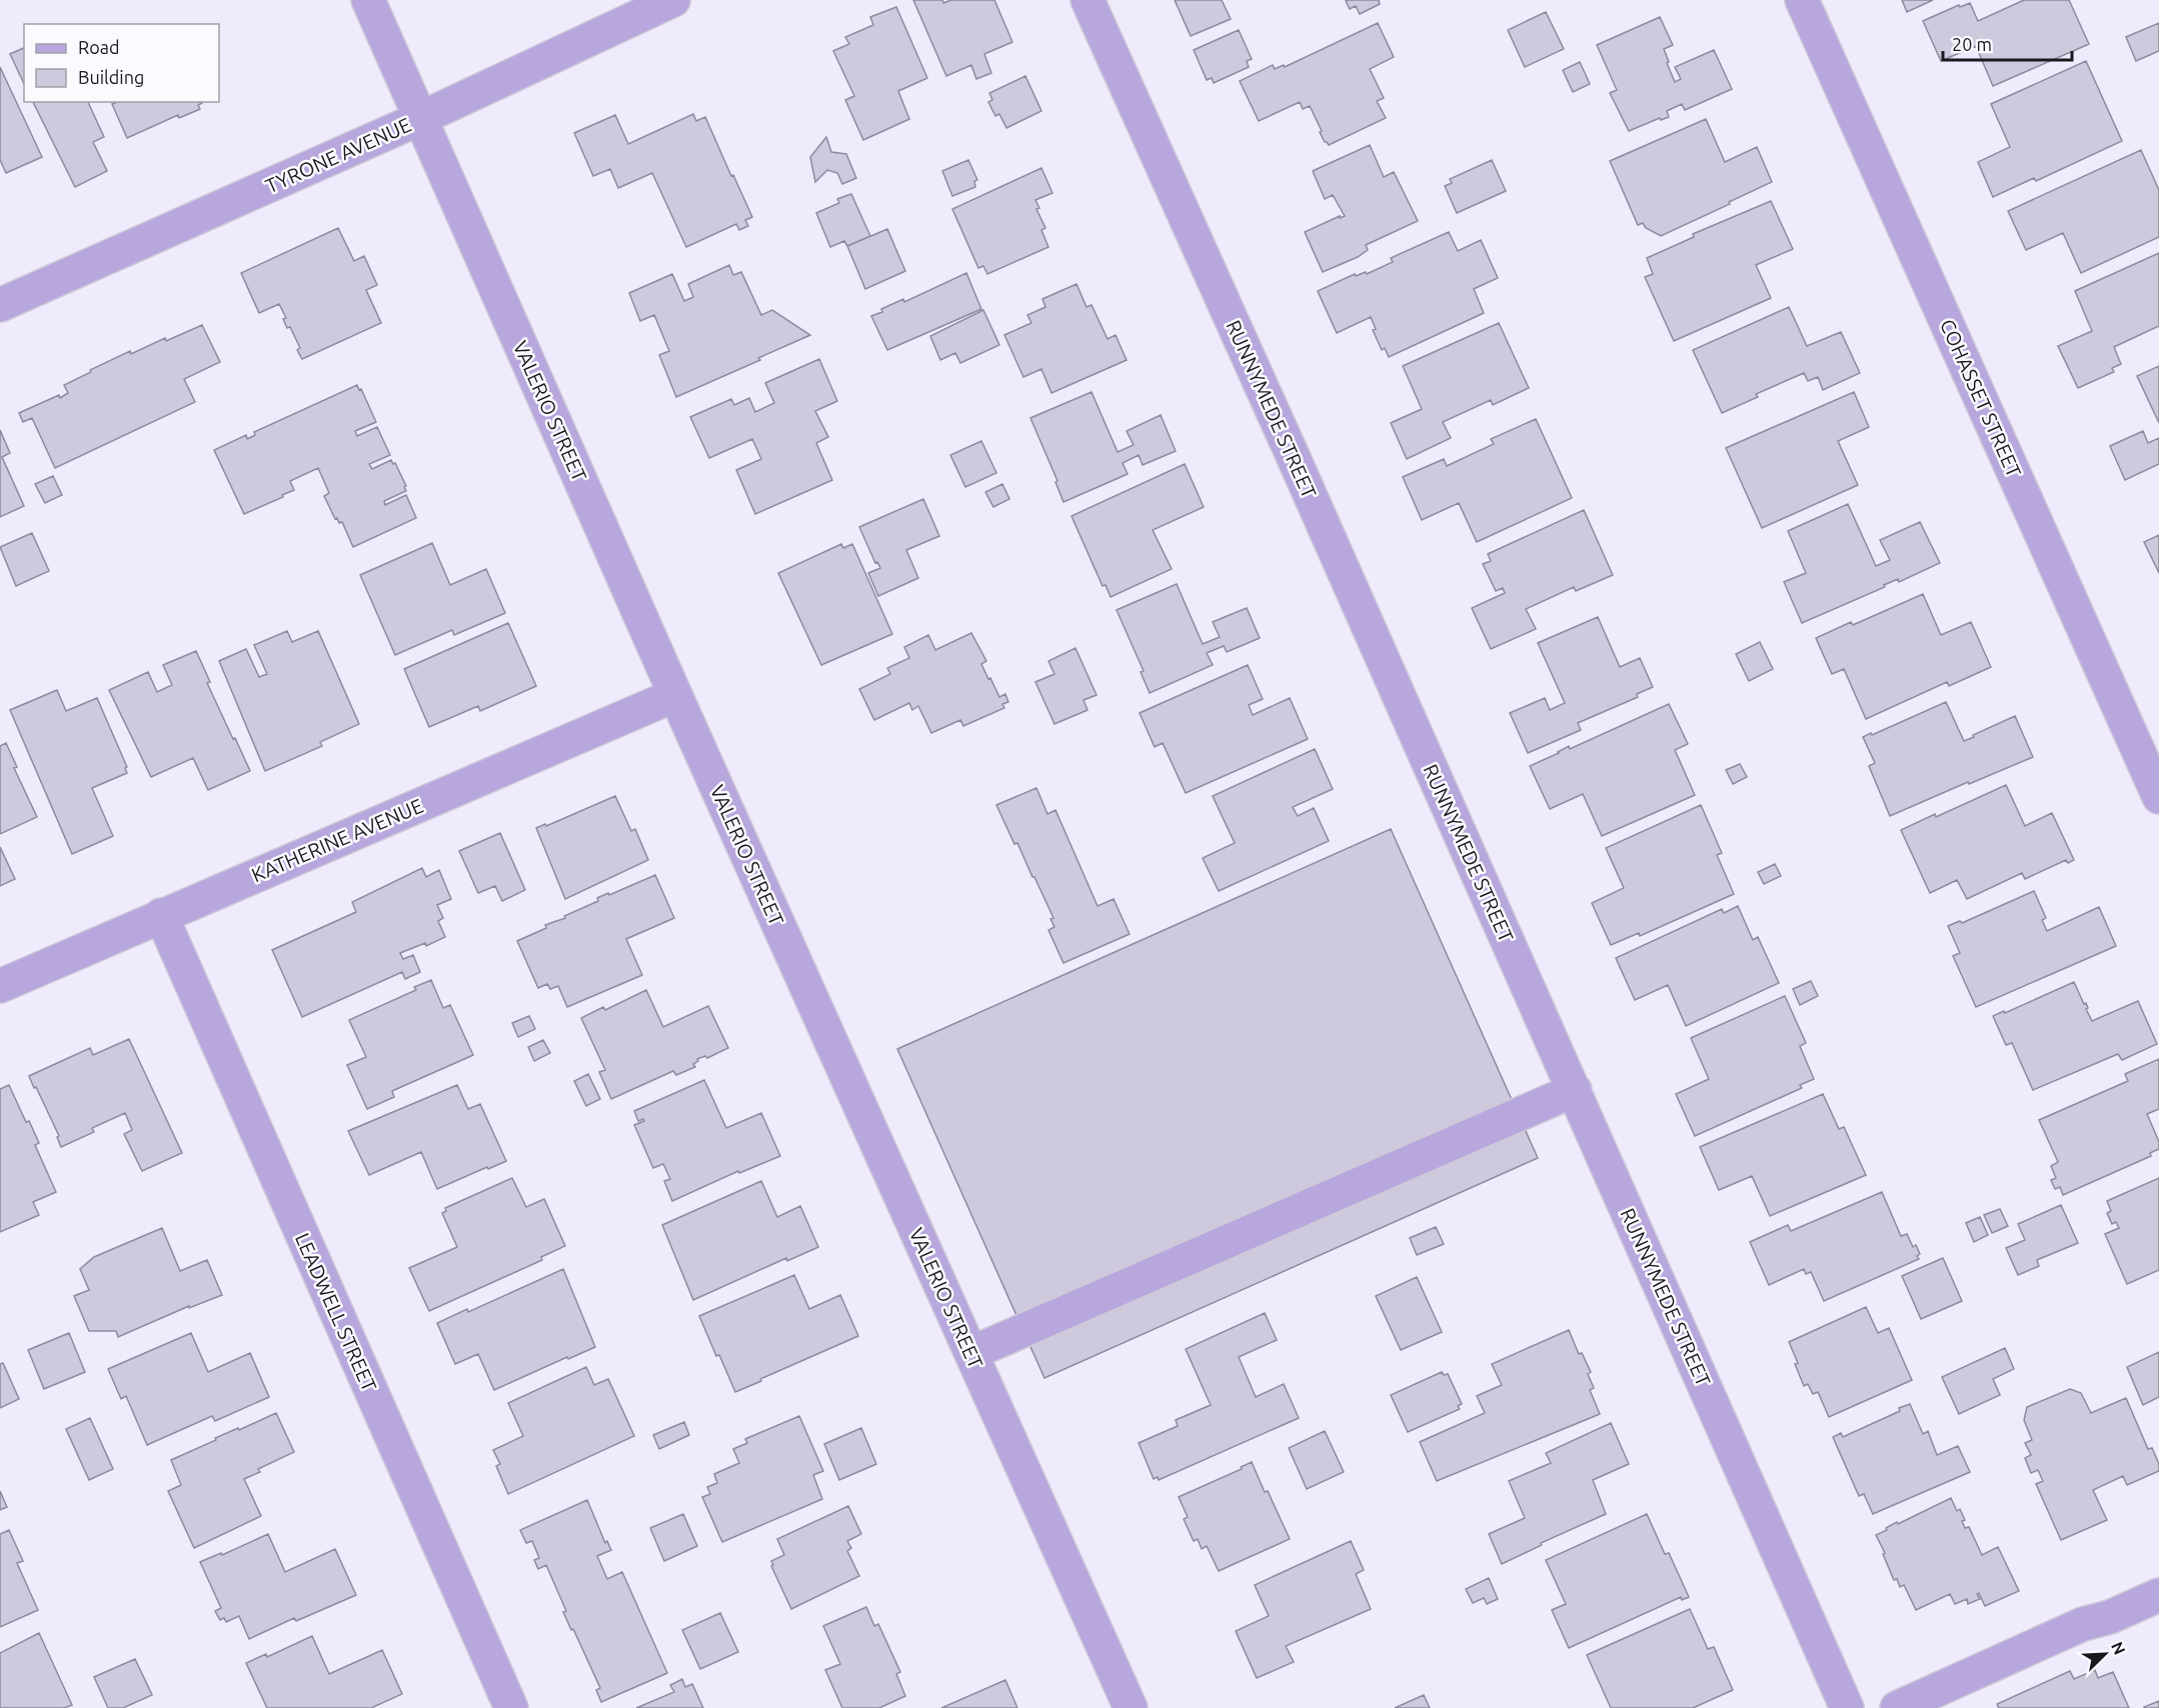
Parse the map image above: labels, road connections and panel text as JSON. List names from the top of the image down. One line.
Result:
{"streets":{"street":["TYRONE AVENUE","COHASSET STREET","RUNNYMEDE STREET","VALERIO STREET","KATHERINE AVENUE","LEADWELL STREET"]},"crossings":[["TYRONE AVENUE","VALERIO STREET"],["VALERIO STREET","KATHERINE AVENUE"],["KATHERINE AVENUE","LEADWELL STREET"]],"legend":["Road","Building"],"scale_bar":"20 m","north":"top right"}
